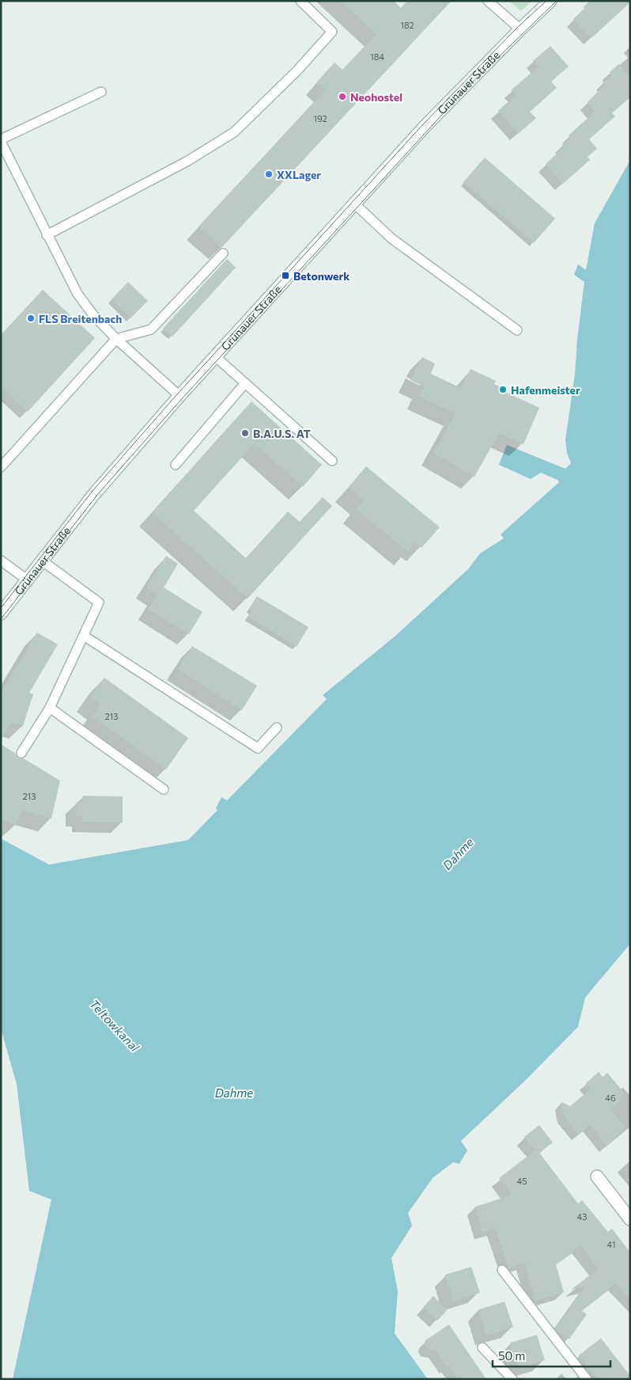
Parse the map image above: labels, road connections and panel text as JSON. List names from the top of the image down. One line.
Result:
{"streets":{"main road":["Grünauer Straße"]},"water":["Dahme","Teltowkanal"],"places":{"other":["Neohostel","XXLager","FLS Breitenbach","Hafenmeister","B.A.U.S. AT"],"transit":["Betonwerk"]},"house_numbers":["182","184","192","213","213","46","45","43","41"],"scale_bar":"50 m"}
